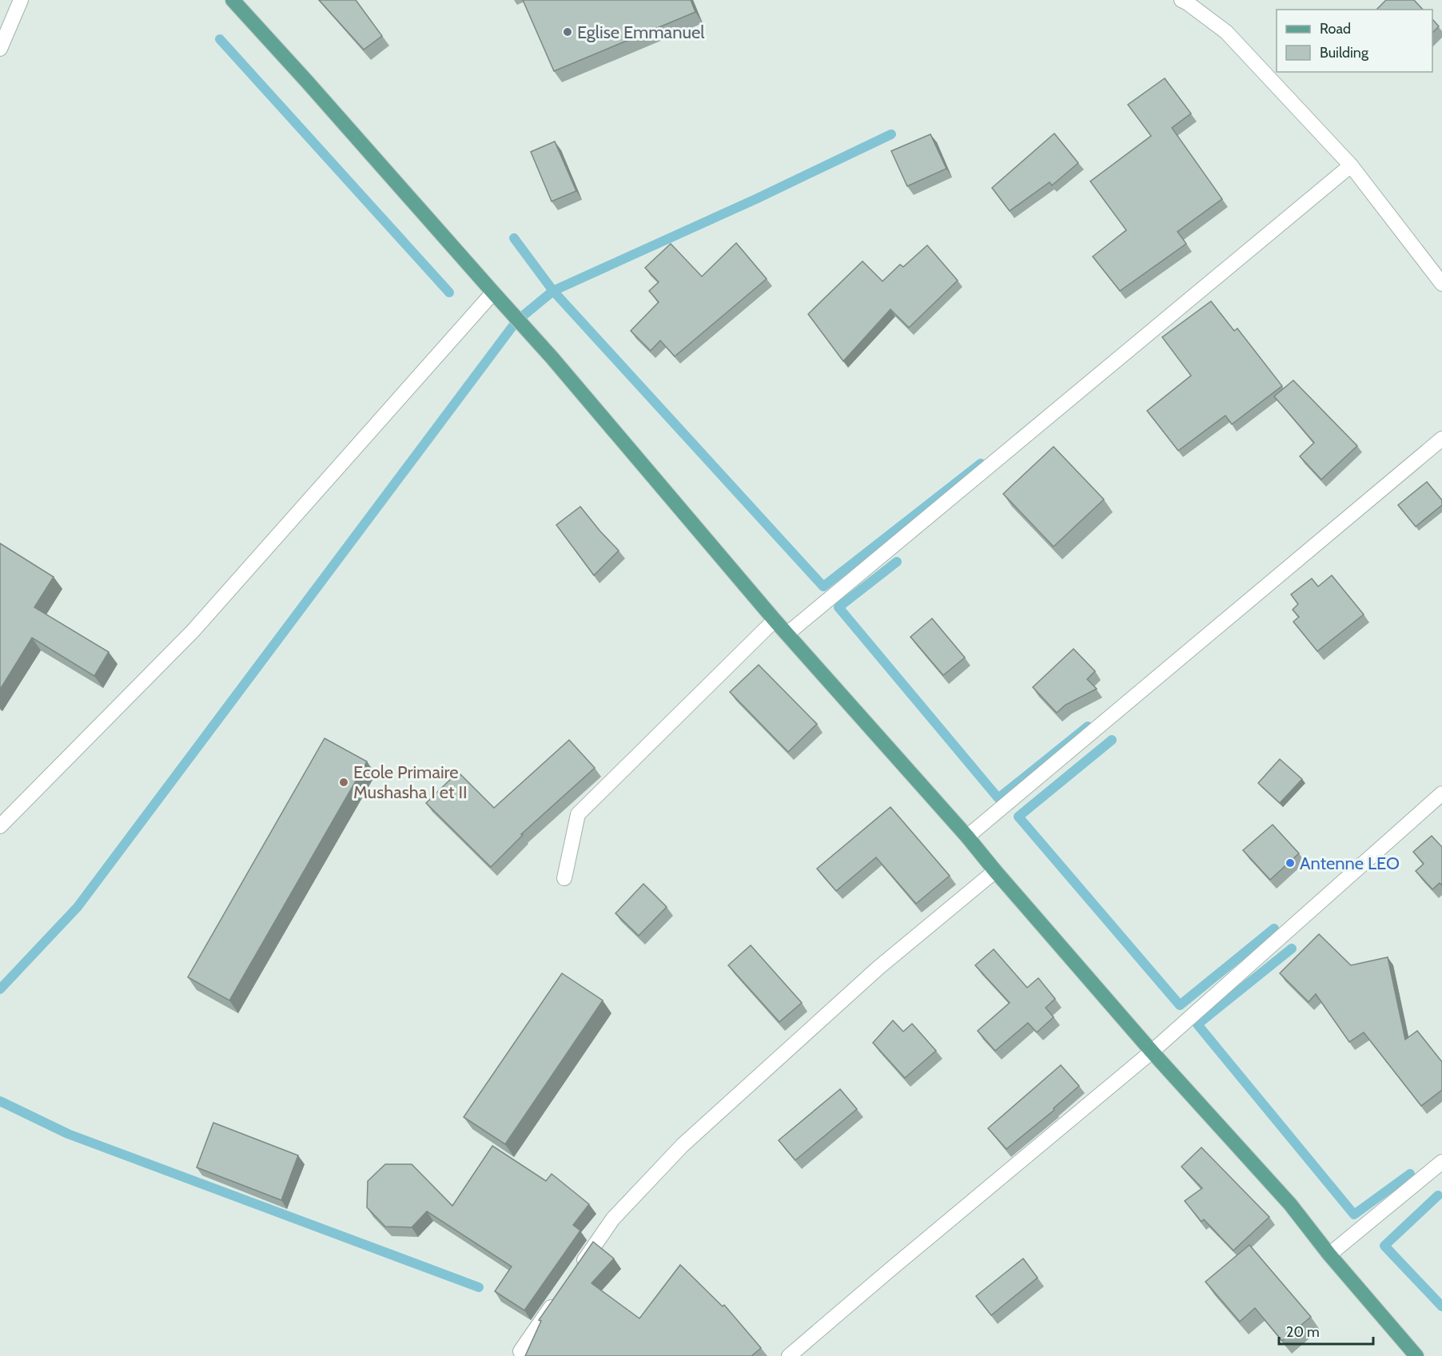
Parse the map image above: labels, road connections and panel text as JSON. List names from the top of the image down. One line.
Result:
{"places":["Eglise Emmanuel","Ecole Primaire Mushasha I et II","Antenne LEO"],"legend":["Road","Building"],"scale_bar":"20 m"}
